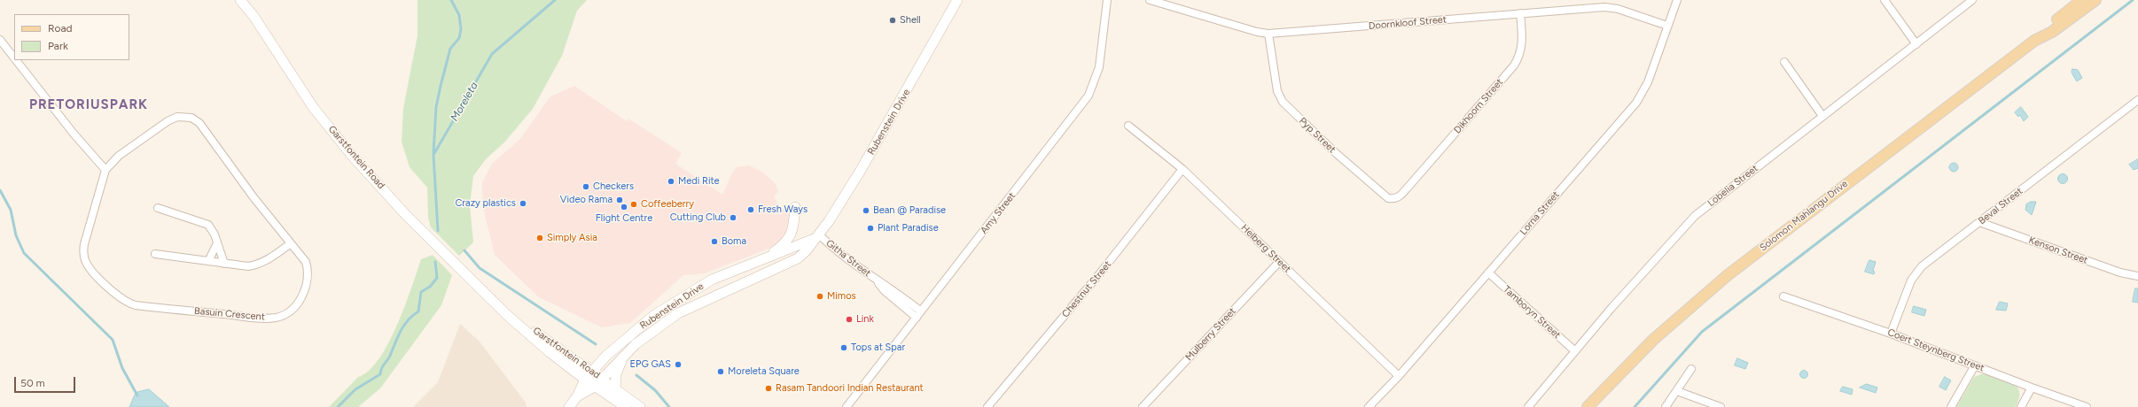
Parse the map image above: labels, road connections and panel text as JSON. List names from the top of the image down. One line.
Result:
{"streets":{"main road":["Solomon Mahlangu Drive"],"street":["Doornkloof Street","Dikhoorn Street","Rubenstein Drive","Pyp Street","Garstfontein Road","Lobelia Street","Beval Street","Amy Street","Lorna Street","Helberg Street","Kenson Street","Githa Street","Chestnut Street","Tamboryn Street","Basuin Crescent","Mulberry Street","Coert Steynberg Street"]},"crossings":[["Doornkloof Street","Dikhoorn Street"],["Doornkloof Street","Pyp Street"],["Doornkloof Street","Lorna Street"],["Dikhoorn Street","Pyp Street"],["Rubenstein Drive","Garstfontein Road"],["Rubenstein Drive","Githa Street"],["Lobelia Street","Tamboryn Street"],["Beval Street","Kenson Street"],["Beval Street","Coert Steynberg Street"],["Amy Street","Githa Street"],["Lorna Street","Helberg Street"],["Lorna Street","Tamboryn Street"],["Helberg Street","Chestnut Street"],["Helberg Street","Mulberry Street"]],"districts":["PRETORIUSPARK"],"water":["Moreleta"],"places":["Shell","Medi Rite","Checkers","Video Rama","Crazy plastics","Coffeeberry","Flight Centre","Fresh Ways","Bean @ Paradise","Cutting Club","Plant Paradise","Simply Asia","Boma","Mimos","Link","Tops at Spar","EPG GAS","Moreleta Square","Rasam Tandoori Indian Restaurant"],"legend":["Road","Park"],"scale_bar":"50 m"}
